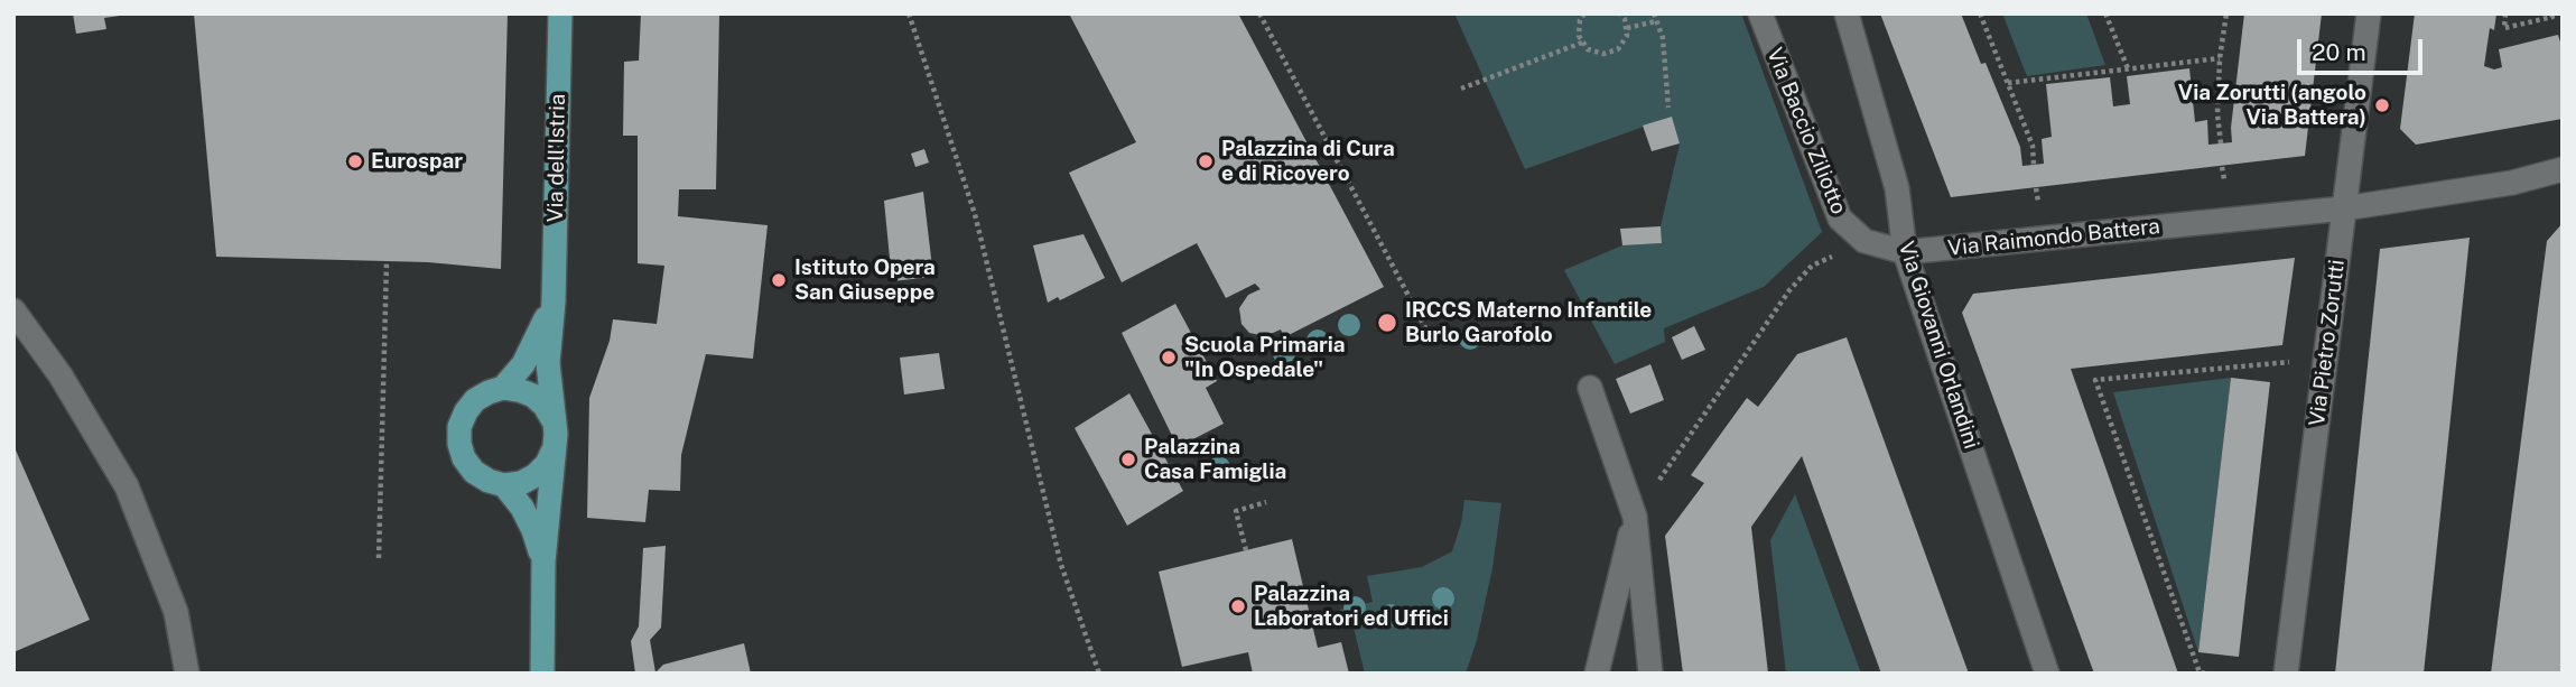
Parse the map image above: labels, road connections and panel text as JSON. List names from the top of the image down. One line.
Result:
{"streets":{"main road":["Via dell'Istria"],"street":["Via Baccio Ziliotto","Via Raimondo Battera","Via Pietro Zorutti","Via Giovanni Orlandini"]},"crossings":[["Via Baccio Ziliotto","Via Raimondo Battera"],["Via Raimondo Battera","Via Pietro Zorutti"],["Via Raimondo Battera","Via Giovanni Orlandini"]],"places":["Via Zorutti (angolo Via Battera)","Eurospar","Palazzina di Cura e di Ricovero","Istituto Opera San Giuseppe","IRCCS Materno Infantile Burlo Garofolo","Scuola Primaria \"In Ospedale\"","Palazzina Casa Famiglia","Palazzina Laboratori ed Uffici"],"scale_bar":"20 m"}
